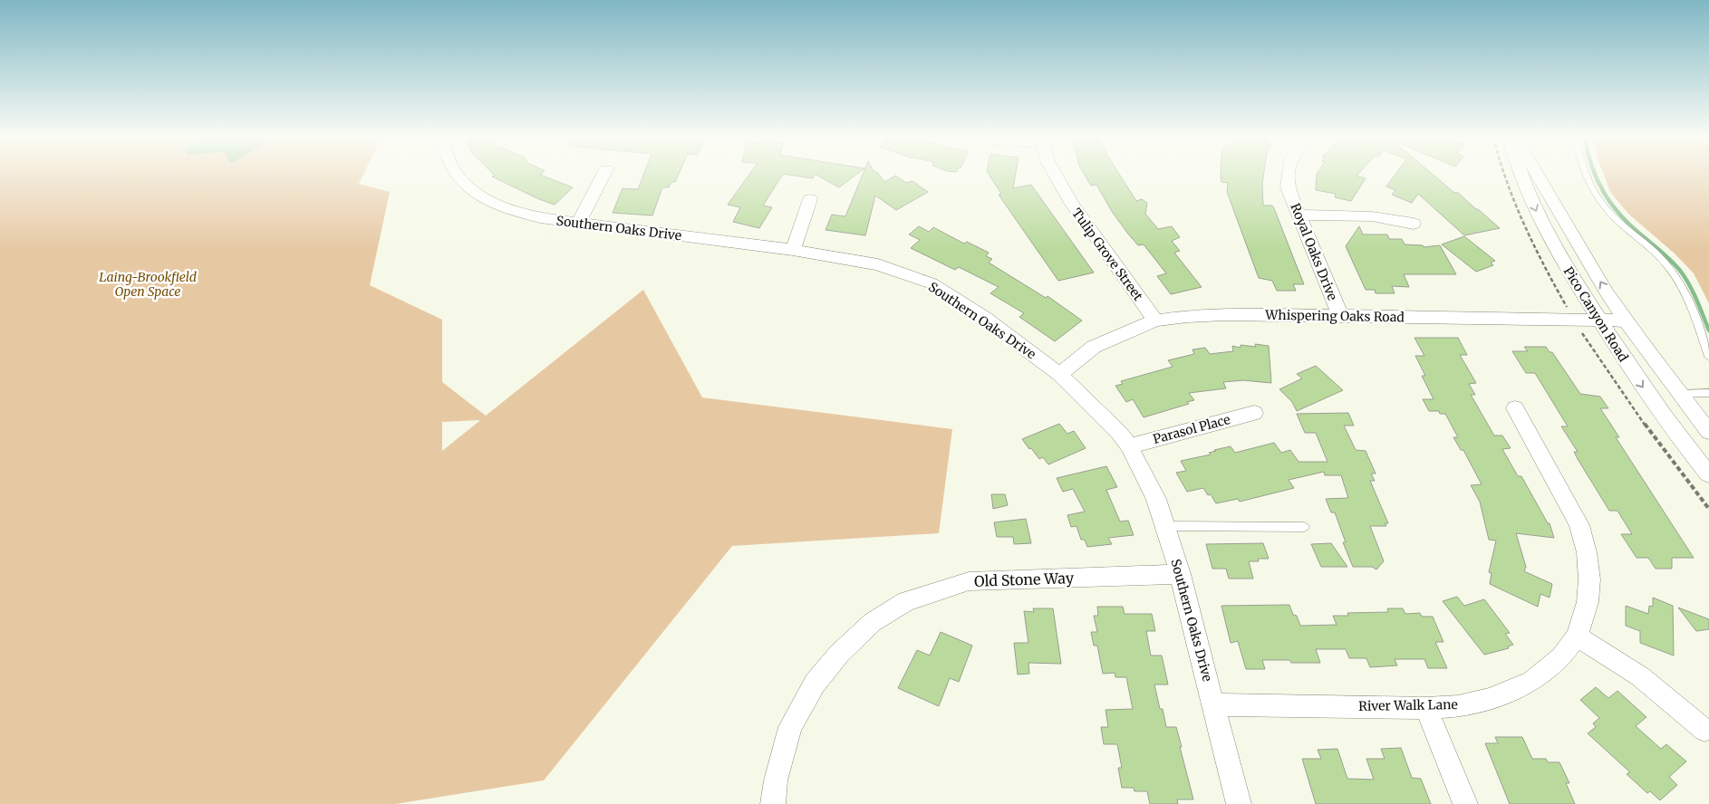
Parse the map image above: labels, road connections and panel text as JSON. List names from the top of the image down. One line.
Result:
{"streets":{"street":["Southern Oaks Drive","Royal Oaks Drive","Tulip Grove Street","Pico Canyon Road","Whispering Oaks Road","Parasol Place","Old Stone Way","River Walk Lane"]},"crossings":[["Southern Oaks Drive","Whispering Oaks Road"],["Southern Oaks Drive","Parasol Place"],["Southern Oaks Drive","Old Stone Way"],["Southern Oaks Drive","River Walk Lane"],["Royal Oaks Drive","Whispering Oaks Road"],["Tulip Grove Street","Whispering Oaks Road"],["Pico Canyon Road","Whispering Oaks Road"]],"parks":["Laing-Brookfield Open Space"]}
